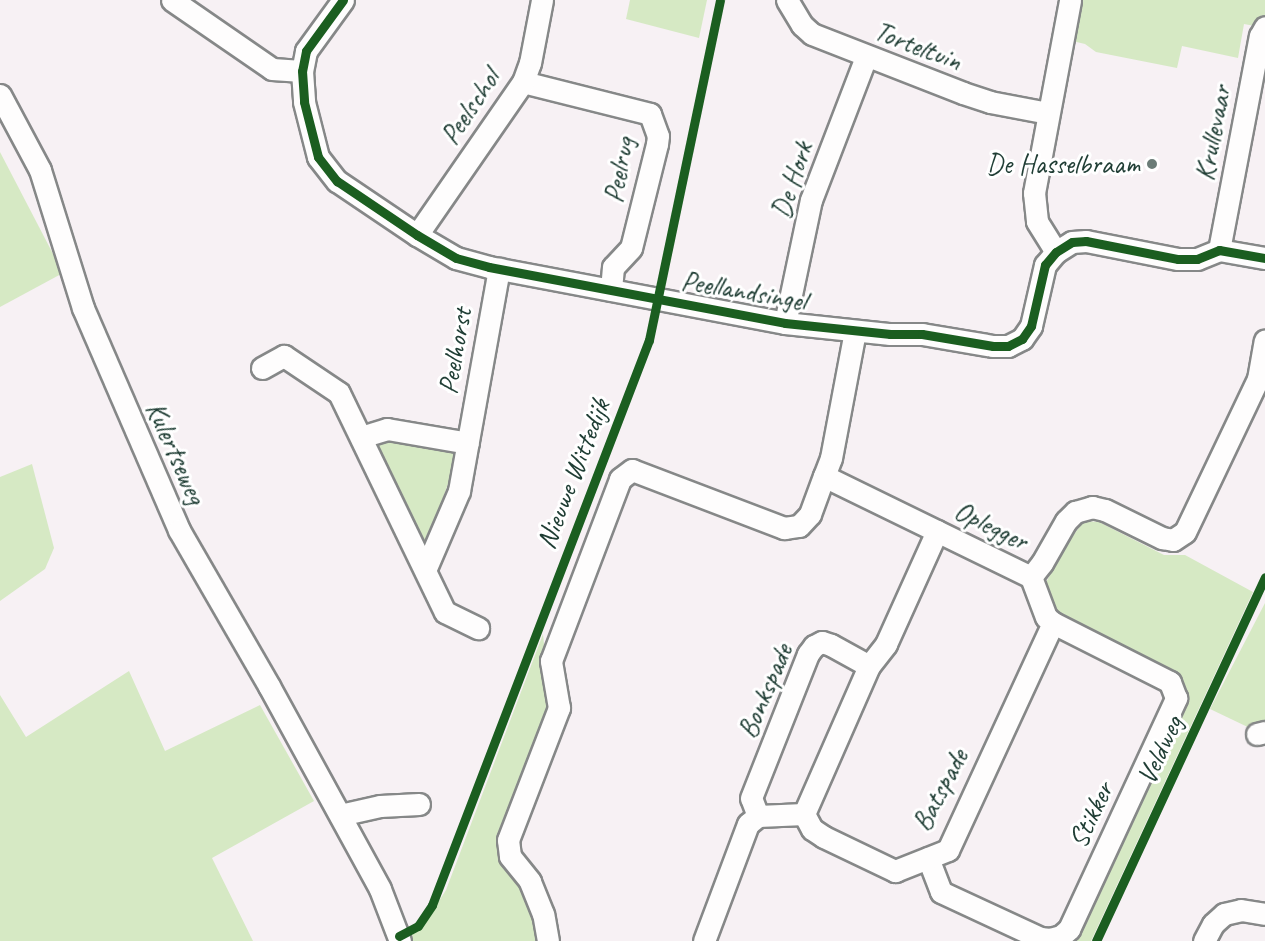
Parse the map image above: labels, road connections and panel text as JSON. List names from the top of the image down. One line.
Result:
{"streets":{"street":["Torteltuin","Peelschol","Krullevaar","Peelrug","De Hork","Peellandsingel","Peelhorst","Kulertseweg","Oplegger","Bonkspade","Batspade","Stikker"],"cycle path":["Nieuwe Wittedijk","Veldweg"]},"crossings":[["Torteltuin","De Hork"],["Peelschol","Peelrug"],["Peelschol","Peellandsingel"],["Peelrug","Peellandsingel"],["De Hork","Peellandsingel"],["Peellandsingel","Peelhorst"],["Batspade","Stikker"]],"places":["De Hasselbraam"]}
